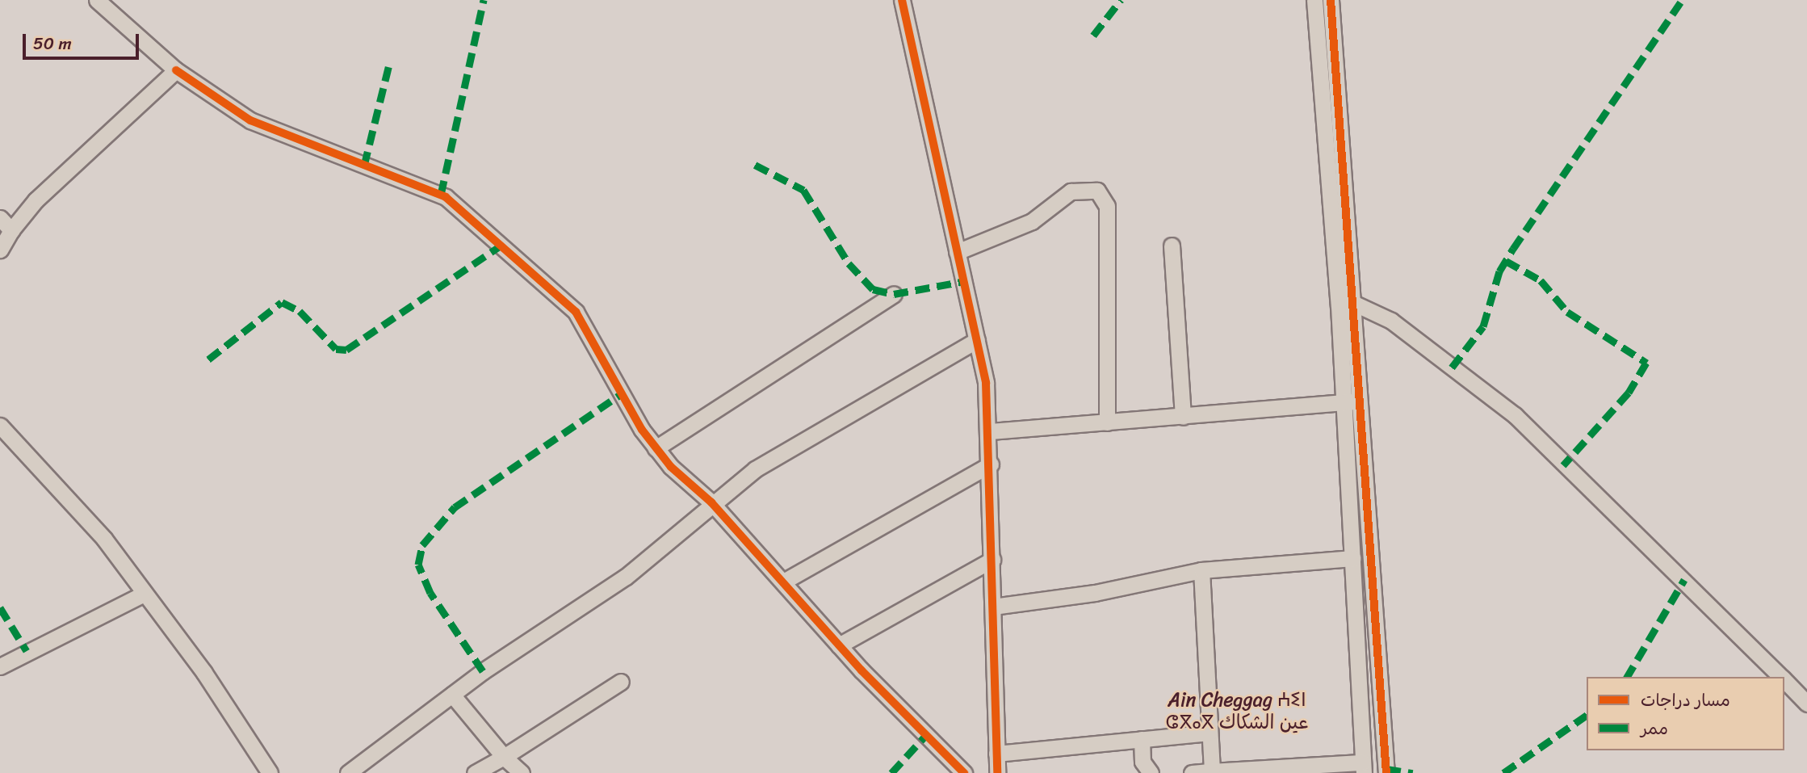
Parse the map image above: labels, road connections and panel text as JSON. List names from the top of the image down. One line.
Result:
{"districts":["Ain Cheggag ⵄⵉⵏ ⵛⴳⴰⴳ عين الشكاك"],"legend":["مسار دراجات","ممر"],"scale_bar":"50 m"}
